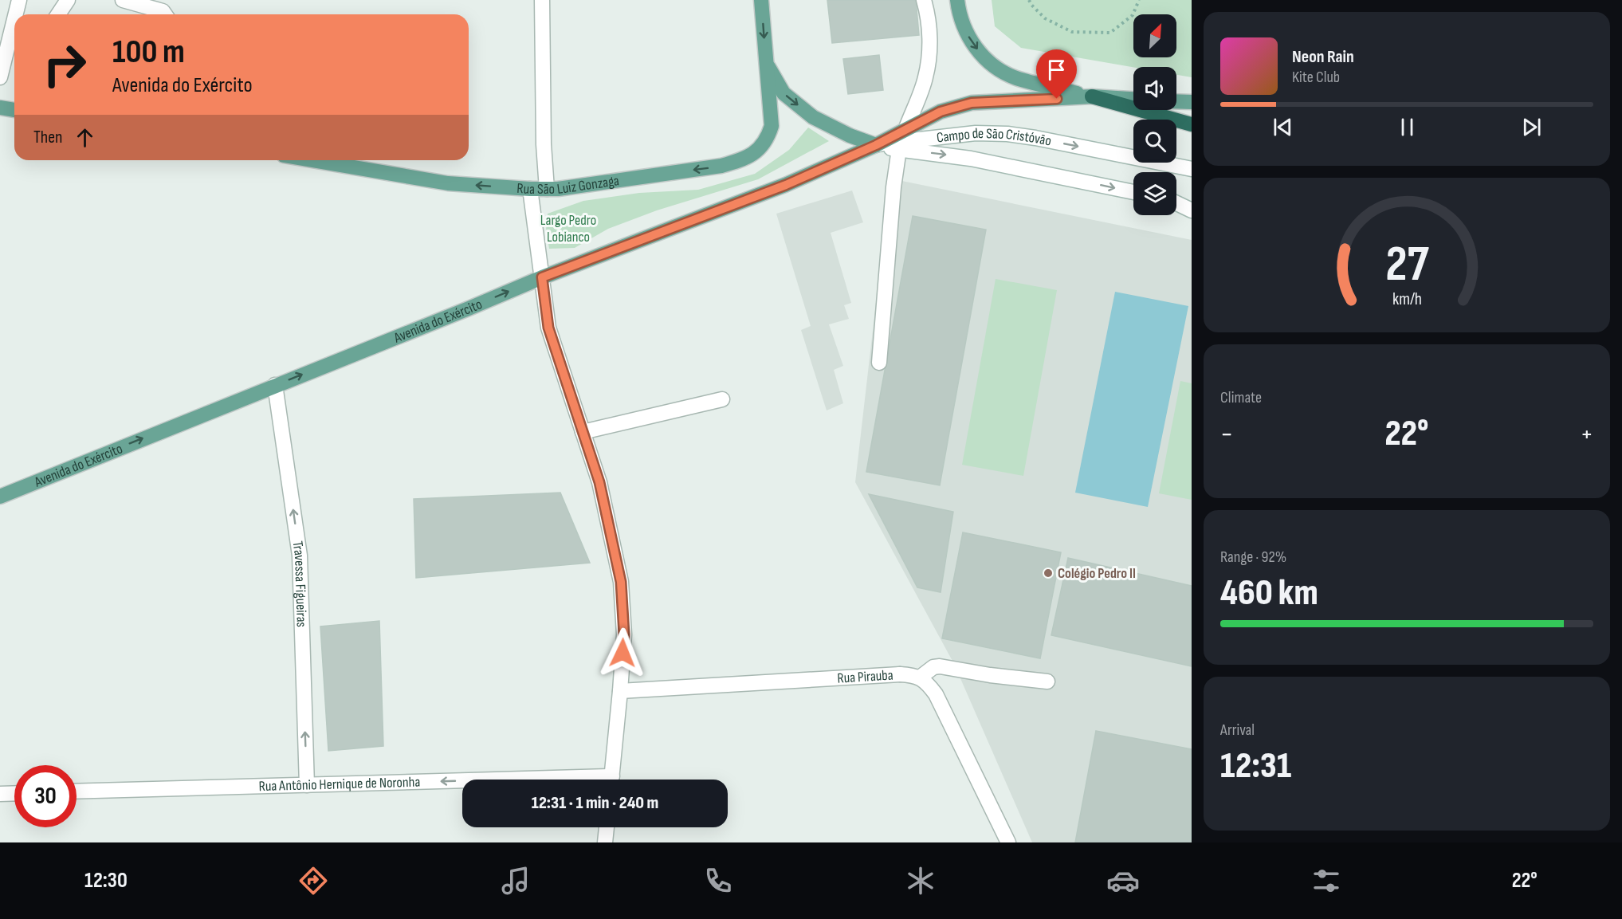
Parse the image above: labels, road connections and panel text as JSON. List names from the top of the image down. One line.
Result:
{"streets":{"main road":["Campo de São Cristóvão","Rua São Luiz Gonzaga","Avenida do Exército"],"street":["Travessa Figueiras","Rua Pirauba","Rua Antônio Hernique de Noronha"]},"crossings":[["Campo de São Cristóvão","Avenida do Exército"],["Avenida do Exército","Travessa Figueiras"],["Travessa Figueiras","Rua Antônio Hernique de Noronha"]],"one_way":["Campo de São Cristóvão","Rua São Luiz Gonzaga","Avenida do Exército","Travessa Figueiras","Rua Antônio Hernique de Noronha"],"parks":["Largo Pedro Lobianco"],"places":["Colégio Pedro II"],"north":"top right","page":{"turn":["100 m","Avenida do Exército"],"song":["Neon Rain","Kite Club"],"then":"Then","tile":["Climate",["Range · 92%","460 km"],["Arrival","12:31"]],"heat":["−","22°","+"],"limit":"30","trip":"12:31 · 1 min · 240 m","tabs":["12:30","22°"],"gauge":["27","km/h"]}}
